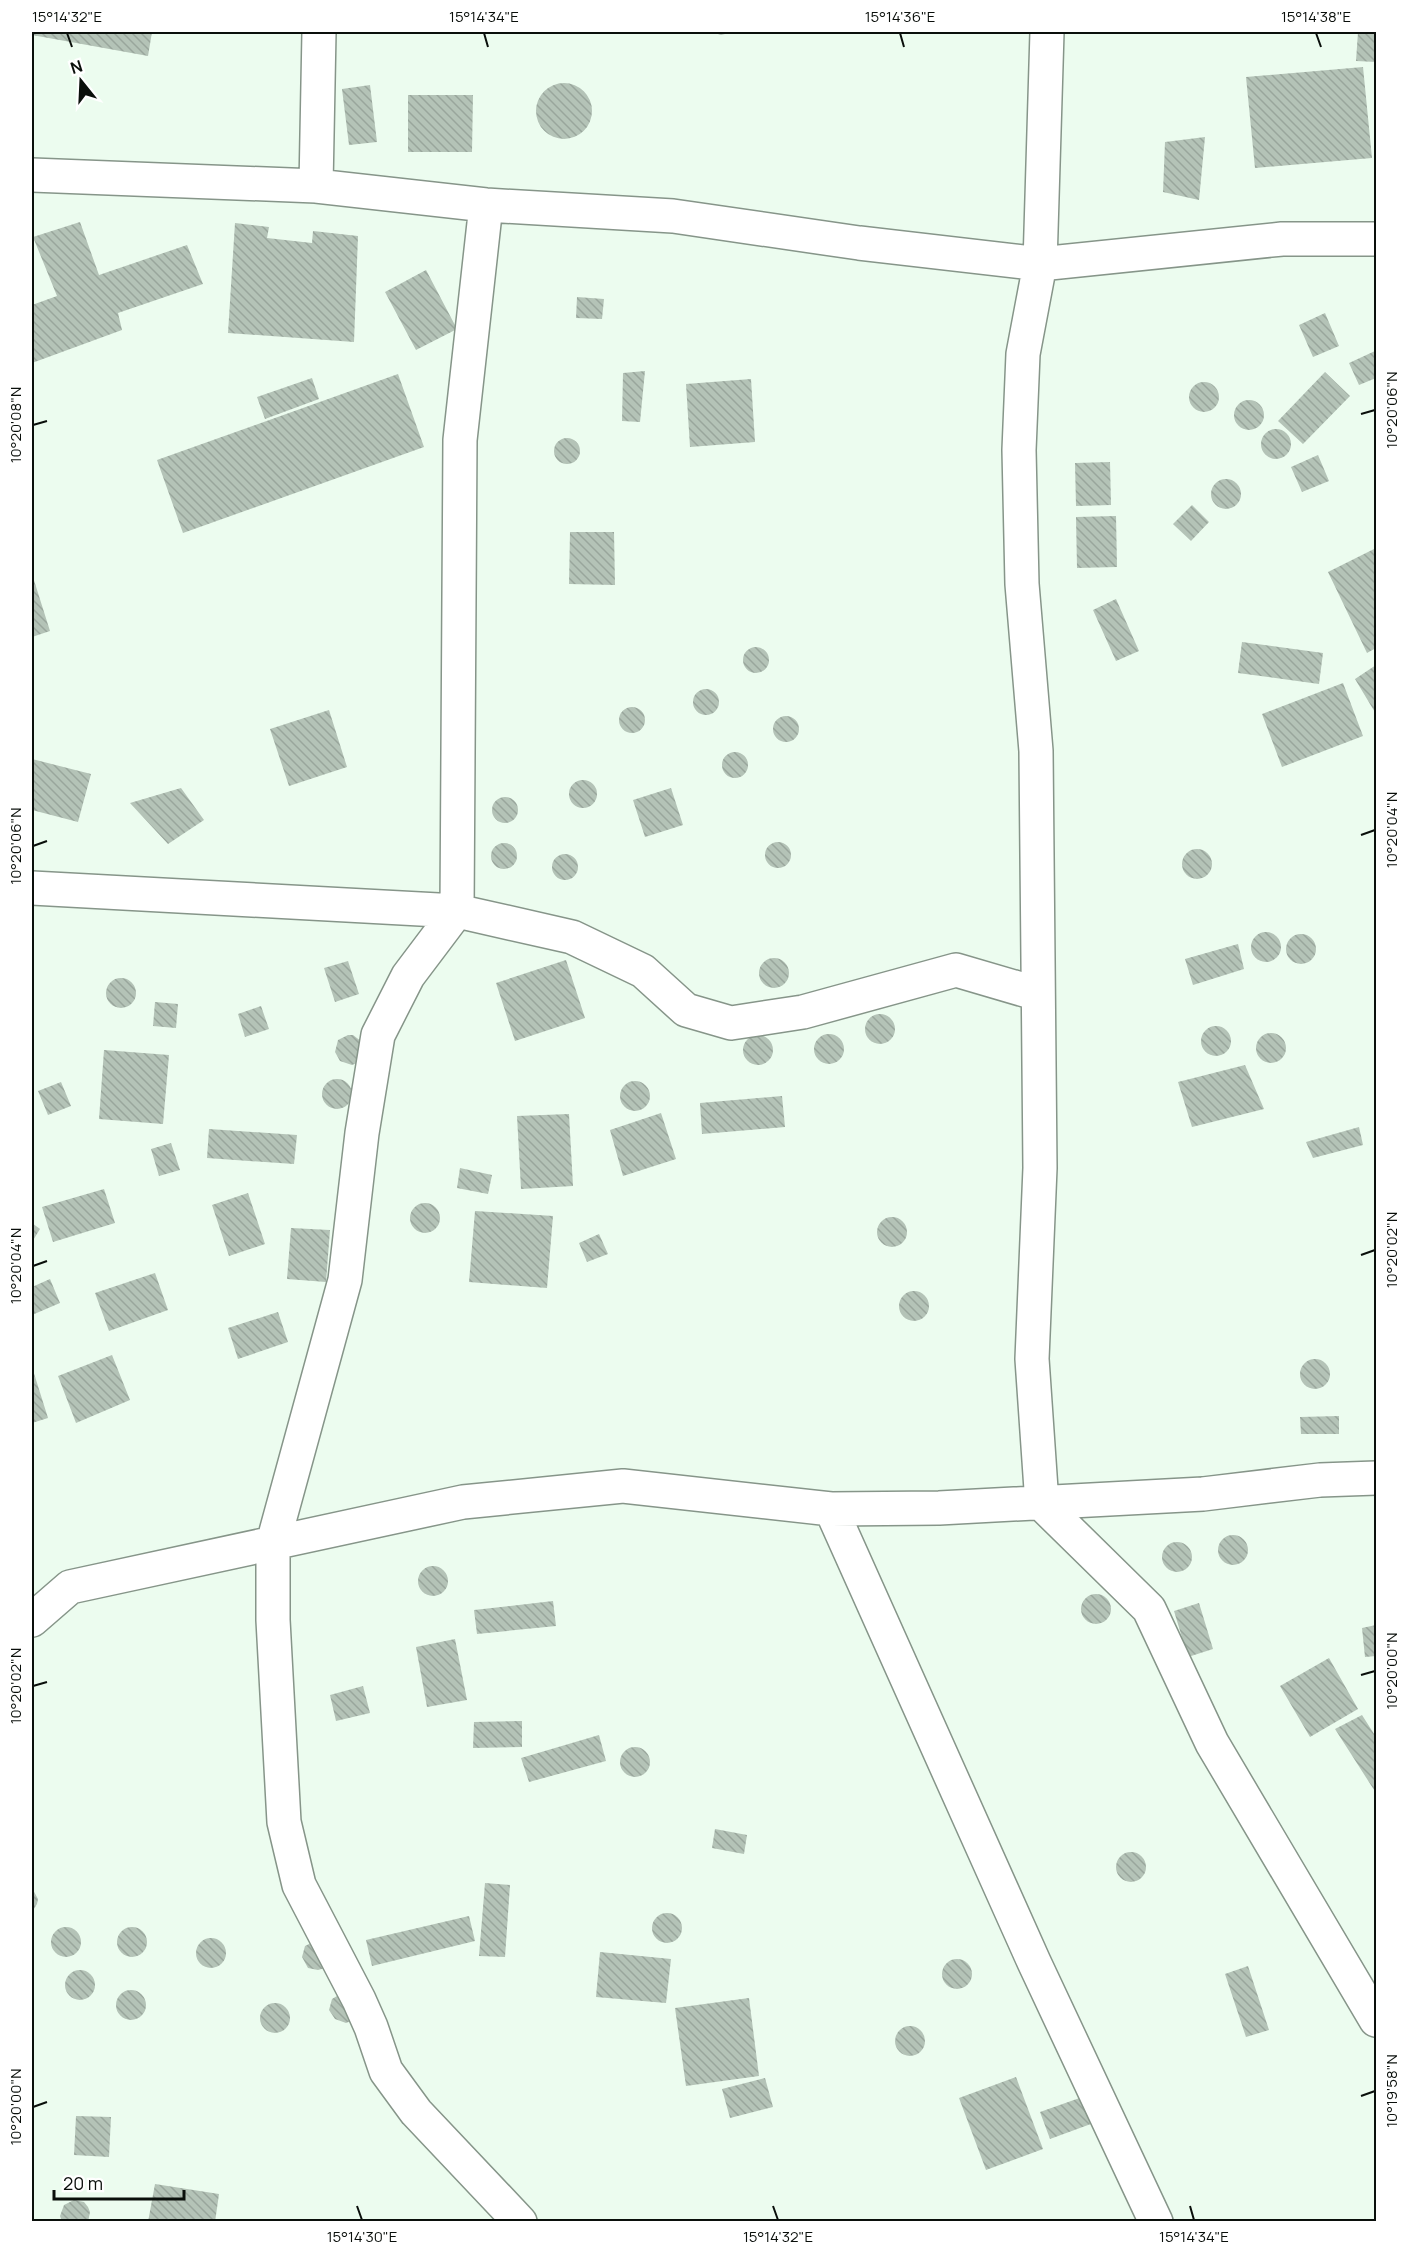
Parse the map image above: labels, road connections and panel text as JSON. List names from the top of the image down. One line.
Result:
{"scale_bar":"20 m","north":"top","coordinates":["15°14'32\"E","15°14'34\"E","15°14'36\"E","15°14'38\"E","10°20'06\"N","10°20'08\"N","10°20'04\"N","10°20'02\"N","10°20'00\"N","10°19'58\"N","15°14'30\"E"]}
